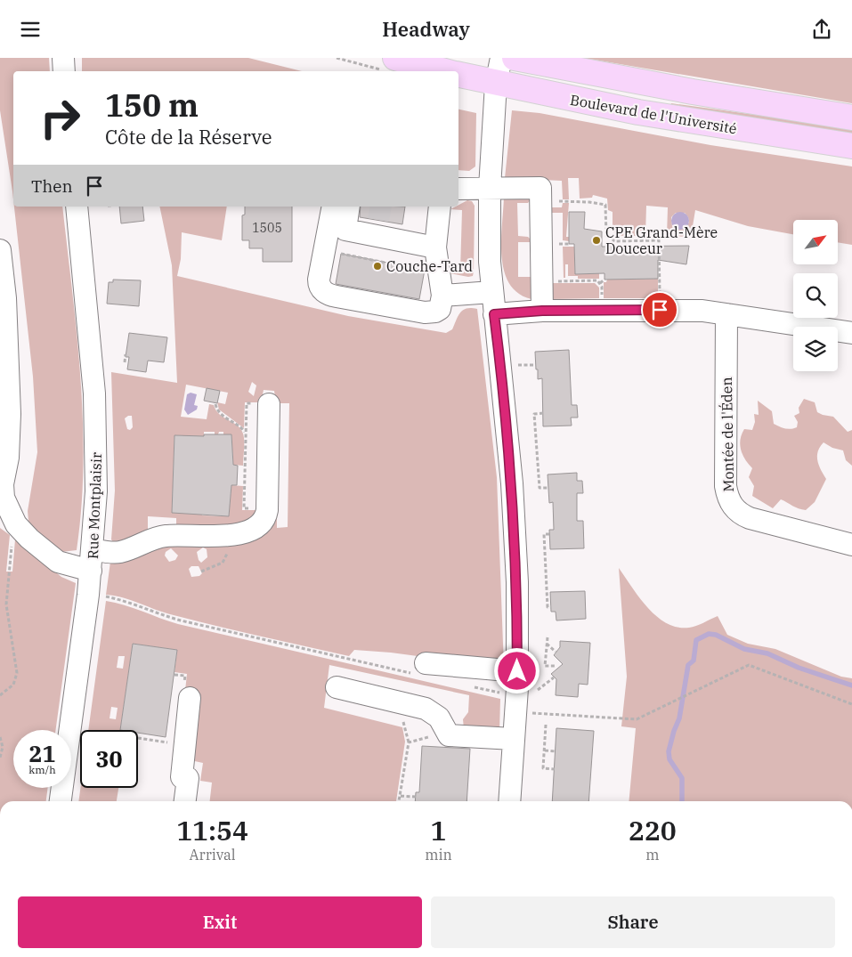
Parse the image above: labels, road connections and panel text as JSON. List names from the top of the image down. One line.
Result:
{"streets":{"main road":["Boulevard de l'Université"],"street":["Montée de l'Éden","Rue Montplaisir"]},"places":["CPE Grand-Mère Douceur","Couche-Tard"],"house_numbers":["1505"],"north":"top right","page":{"header":"Headway","turn":["150 m","Côte de la Réserve"],"then":"Then","speed":"21 km/h","limit":"30","eta":["11:54","Arrival","1","min","220","m"],"buttons":["Exit","Share"]}}
